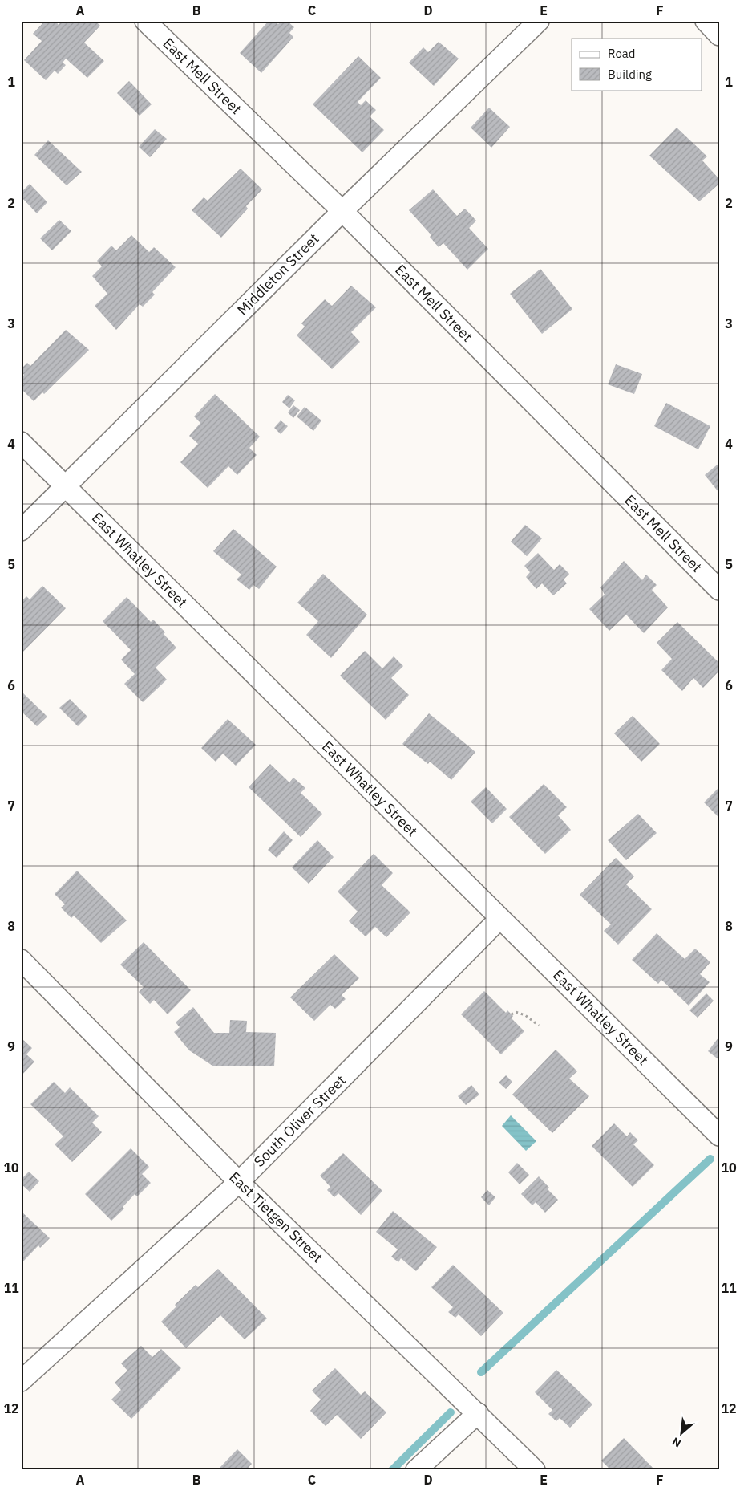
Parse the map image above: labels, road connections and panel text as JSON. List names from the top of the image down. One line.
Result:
{"streets":{"street":["East Mell Street","Middleton Street","East Whatley Street","South Oliver Street","East Tietgen Street"]},"crossings":[["East Mell Street","Middleton Street"],["Middleton Street","East Whatley Street"],["East Whatley Street","South Oliver Street"],["South Oliver Street","East Tietgen Street"]],"legend":["Road","Building"],"north":"bottom left","grid":{"columns":["A","B","C","D","E","F"],"rows":["1","2","3","4","5","6","7","8","9","10","11","12"]}}
